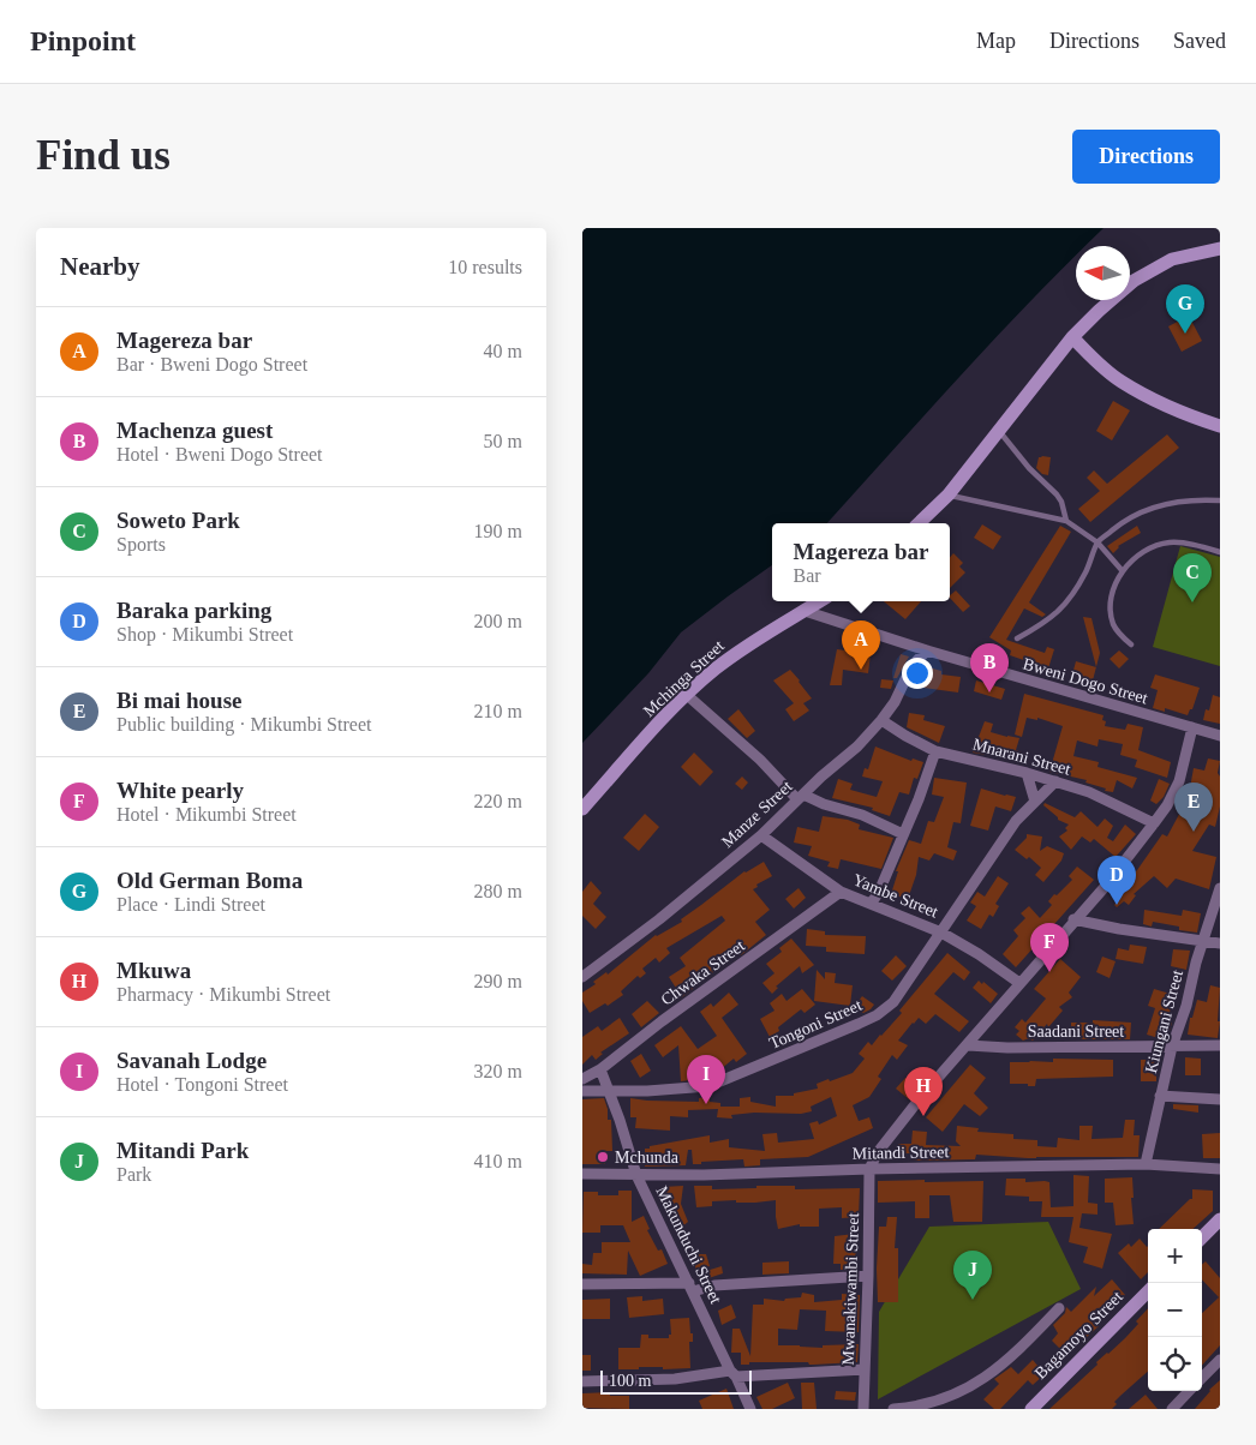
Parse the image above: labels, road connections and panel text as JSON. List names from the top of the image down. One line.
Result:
{"streets":{"main road":["Mchinga Street","Bagamoyo Street"],"street":["Bweni Dogo Street","Mnarani Street","Manze Street","Yambe Street","Chwaka Street","Kiungani Street","Tongoni Street","Saadani Street","Mitandi Street","Makunduchi Street","Mwanakiwambi Street"]},"crossings":[["Mchinga Street","Bweni Dogo Street"],["Bweni Dogo Street","Manze Street"],["Mnarani Street","Manze Street"],["Mnarani Street","Tongoni Street"],["Manze Street","Yambe Street"],["Yambe Street","Chwaka Street"],["Yambe Street","Tongoni Street"],["Chwaka Street","Makunduchi Street"],["Kiungani Street","Saadani Street"],["Kiungani Street","Mitandi Street"],["Tongoni Street","Makunduchi Street"],["Mitandi Street","Makunduchi Street"],["Mitandi Street","Mwanakiwambi Street"]],"places":["Mchunda"],"scale_bar":"100 m","north":"left","page":{"header":"Pinpoint","nav":["Map","Directions","Saved"],"buttons":"Directions","title":"Find us","heading":["Nearby","10 results"],"pins":["G","C","A","B","E","D","F","I","H","J"],"list":[{"mark":"A","name":"Magereza bar","note":"Bar · Bweni Dogo Street","value":"40 m"},{"mark":"B","name":"Machenza guest","note":"Hotel · Bweni Dogo Street","value":"50 m"},{"mark":"C","name":"Soweto Park","note":"Sports","value":"190 m"},{"mark":"D","name":"Baraka parking","note":"Shop · Mikumbi Street","value":"200 m"},{"mark":"E","name":"Bi mai house","note":"Public building · Mikumbi Street","value":"210 m"},{"mark":"F","name":"White pearly","note":"Hotel · Mikumbi Street","value":"220 m"},{"mark":"G","name":"Old German Boma","note":"Place · Lindi Street","value":"280 m"},{"mark":"H","name":"Mkuwa","note":"Pharmacy · Mikumbi Street","value":"290 m"},{"mark":"I","name":"Savanah Lodge","note":"Hotel · Tongoni Street","value":"320 m"},{"mark":"J","name":"Mitandi Park","note":"Park","value":"410 m"}],"popup":["Magereza bar","Bar"],"map_buttons":["+","−"],"scale":"100 m"}}
